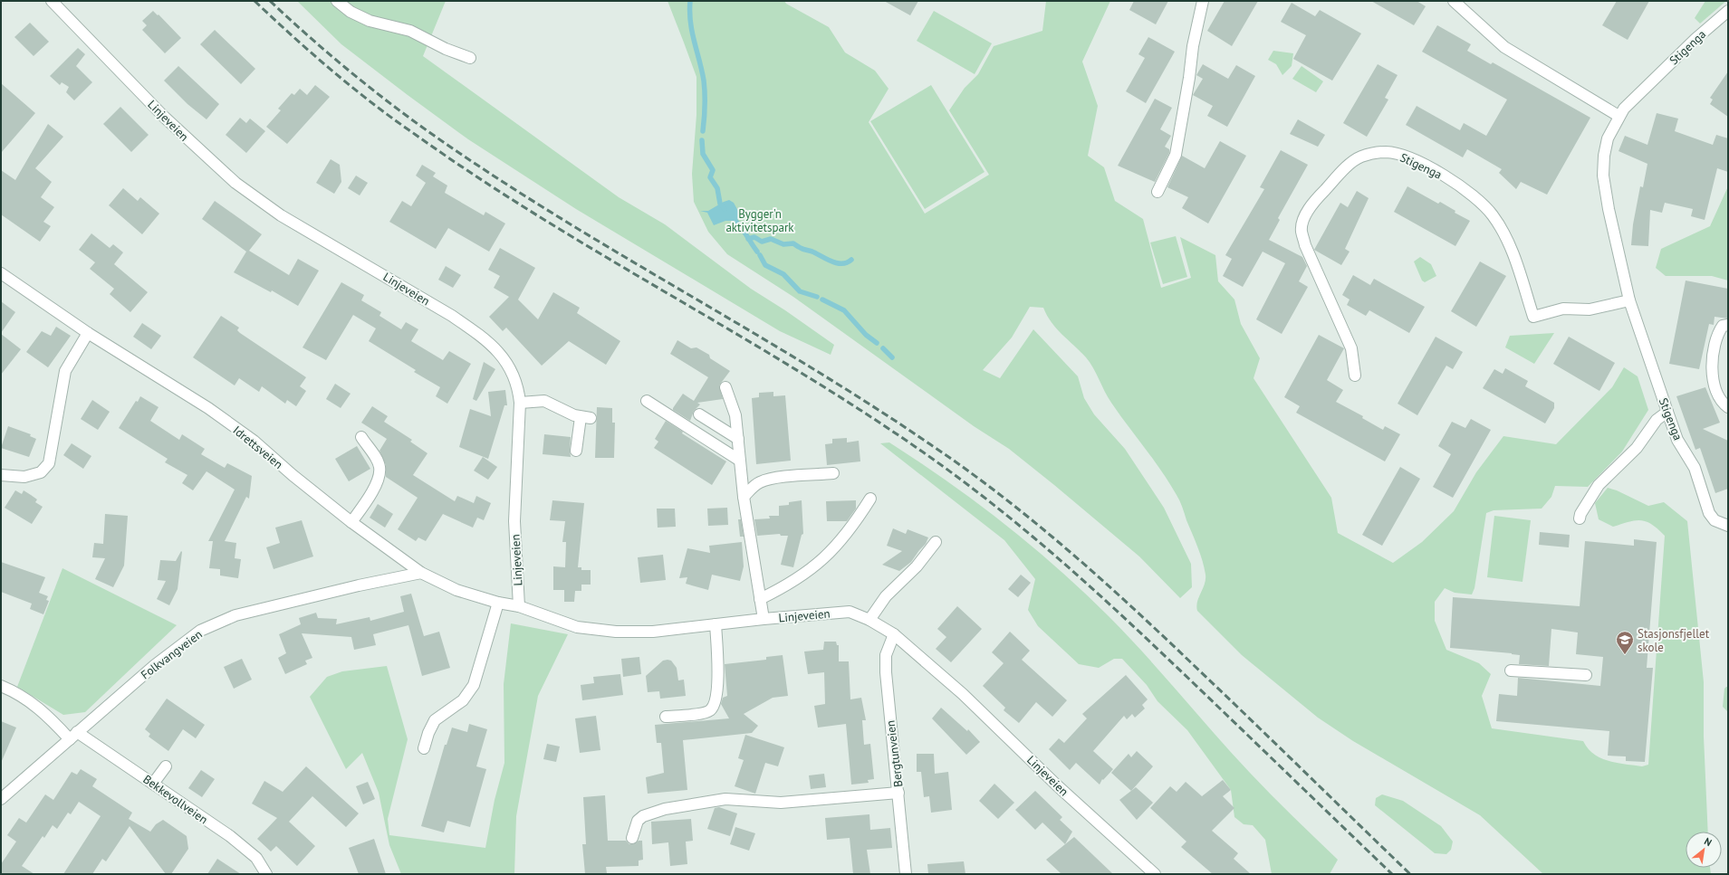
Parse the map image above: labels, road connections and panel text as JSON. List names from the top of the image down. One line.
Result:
{"streets":{"street":["Stigenga","Linjeveien","Idrettsveien","Folkvangveien","Bergtunveien","Bekkevollveien"]},"crossings":[["Linjeveien","Idrettsveien"],["Linjeveien","Bergtunveien"],["Idrettsveien","Folkvangveien"],["Folkvangveien","Bekkevollveien"]],"parks":["Bygger'n aktivitetspark"],"places":{"school or university":["Stasjonsfjellet skole"]},"north":"top right"}
